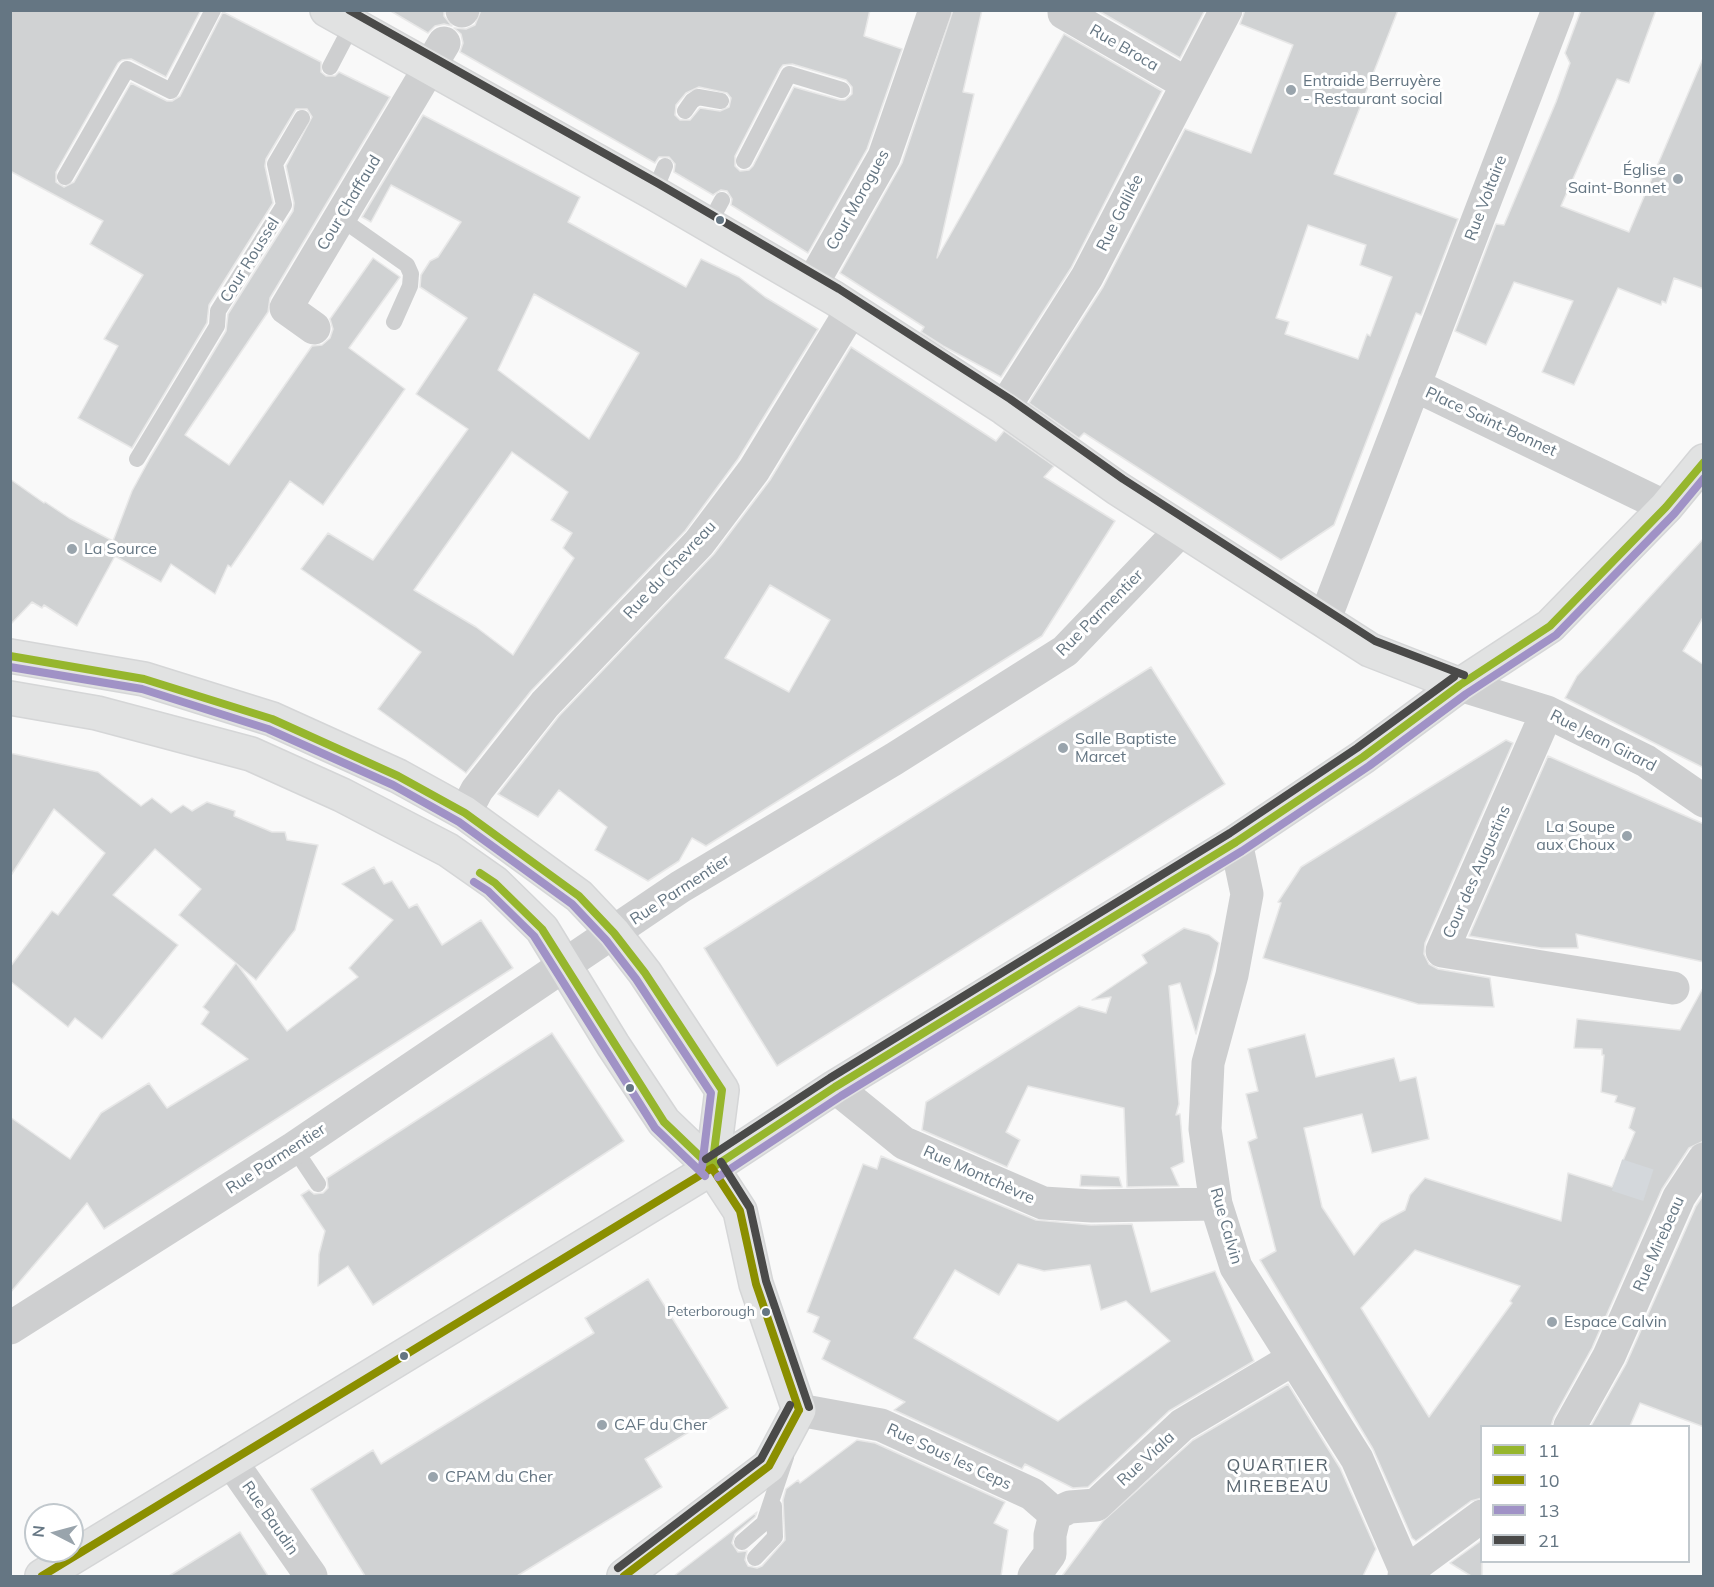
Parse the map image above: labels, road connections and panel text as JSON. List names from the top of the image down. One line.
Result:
{"streets":{"street":["Rue Broca","Rue Voltaire","Cour Morogues","Cour Chaffaud","Rue Galilée","Place Saint-Bonnet","Rue du Chevreau","Rue Parmentier","Rue Jean Girard","Cour des Augustins","Rue Montchèvre","Rue Calvin","Rue Mirebeau","Rue Sous les Ceps","Rue Viala","Rue Baudin"],"lane":["Cour Roussel"]},"crossings":[["Rue Broca","Rue Galilée"],["Rue Voltaire","Place Saint-Bonnet"],["Rue Jean Girard","Cour des Augustins"],["Rue Montchèvre","Rue Calvin"],["Rue Calvin","Rue Viala"],["Rue Sous les Ceps","Rue Viala"]],"districts":["QUARTIER MIREBEAU"],"places":["Entraide Berruyère - Restaurant social","Église Saint-Bonnet","La Source","Salle Baptiste Marcet","La Soupe aux Choux","Peterborough","Espace Calvin","CAF du Cher","CPAM du Cher"],"lines":["transit line 21","transit line 11","transit line 13","transit line 10"],"legend":["11","10","13","21"],"north":"left"}
